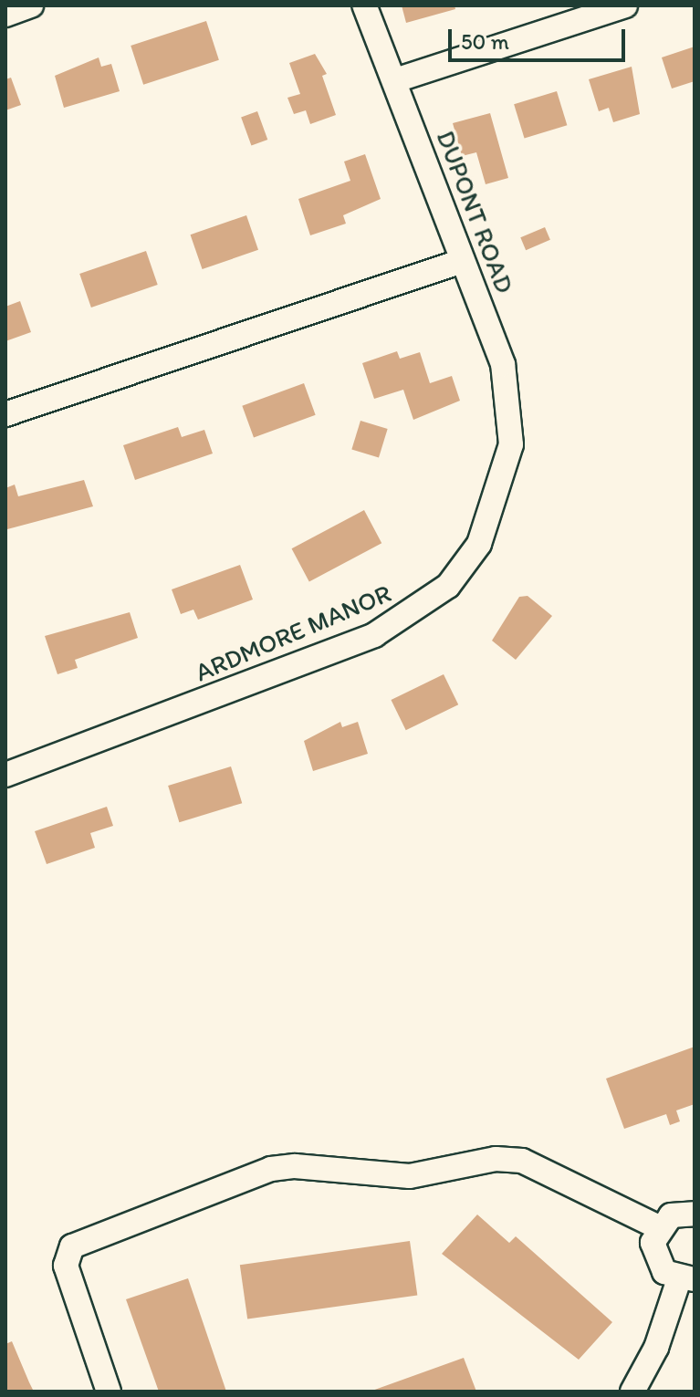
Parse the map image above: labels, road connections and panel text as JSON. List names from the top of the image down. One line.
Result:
{"streets":{"street":["DUPONT ROAD","ARDMORE MANOR"]},"crossings":[["DUPONT ROAD","ARDMORE MANOR"]],"scale_bar":"50 m"}
